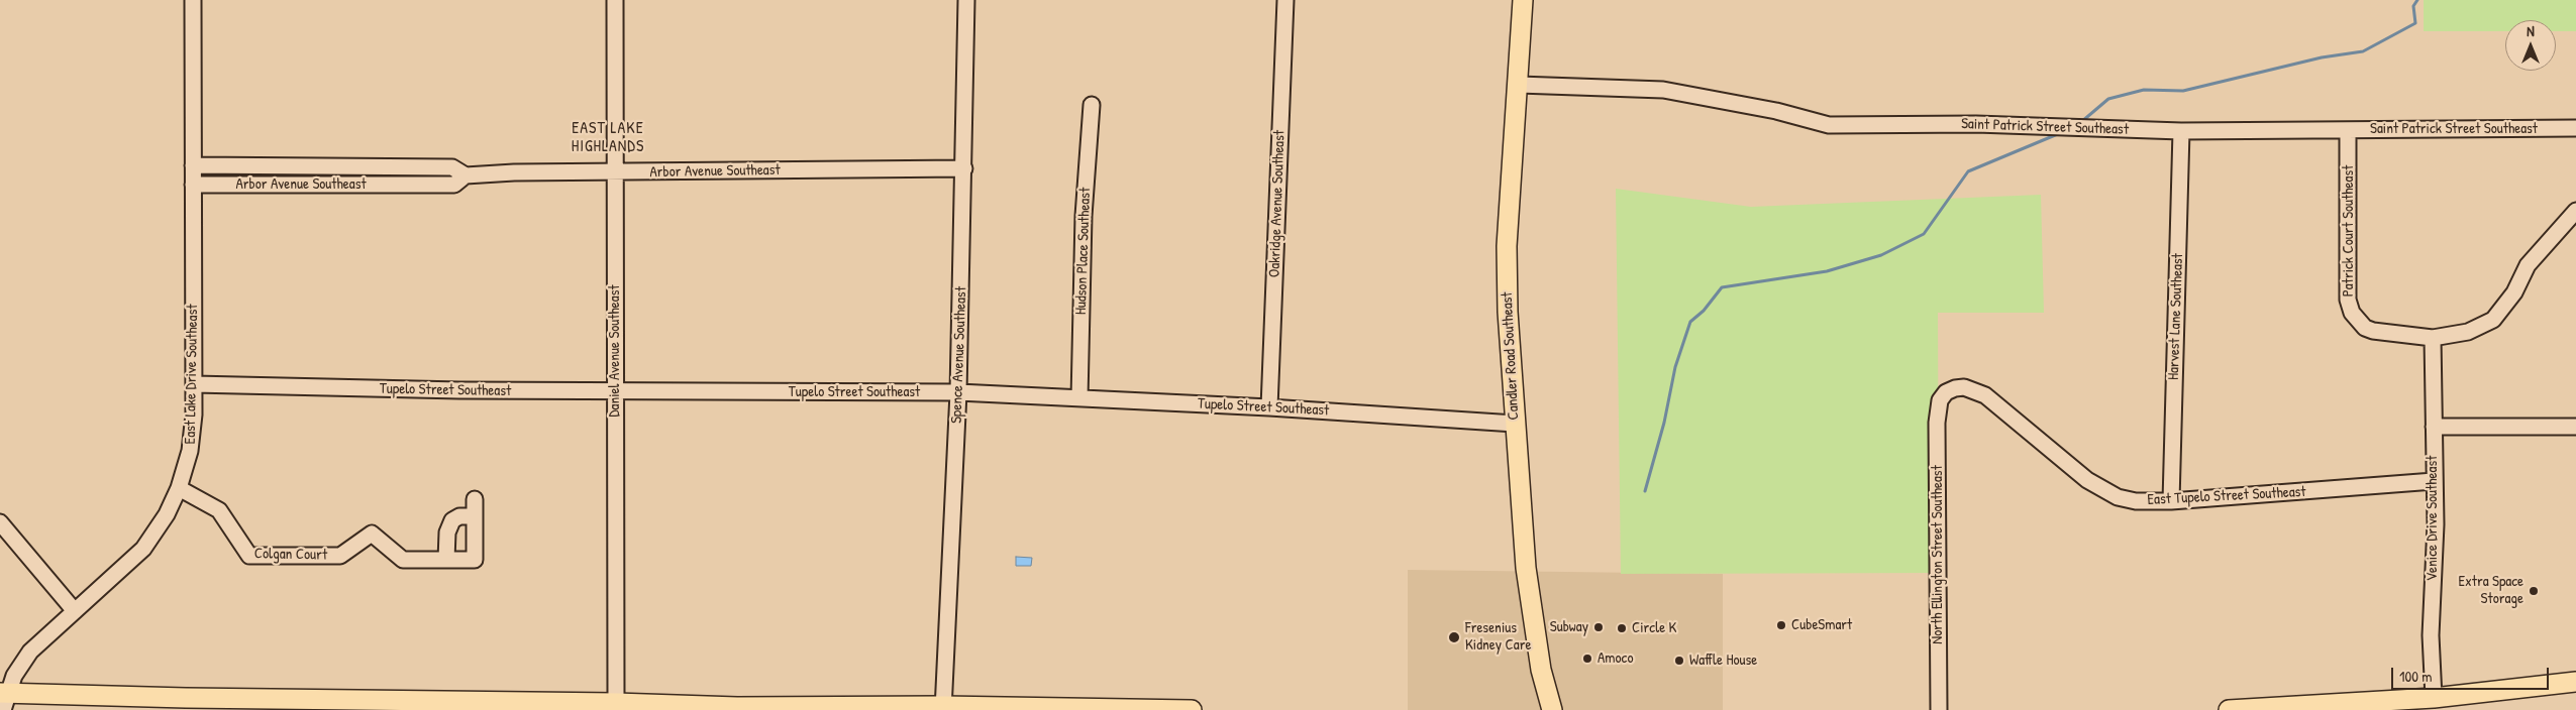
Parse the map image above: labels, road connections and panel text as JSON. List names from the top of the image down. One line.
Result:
{"streets":{"main road":["Candler Road Southeast"],"street":["Saint Patrick Street Southeast","Arbor Avenue Southeast","Oakridge Avenue Southeast","Patrick Court Southeast","Hudson Place Southeast","Harvest Lane Southeast","Daniel Avenue Southeast","Spence Avenue Southeast","East Lake Drive Southeast","Tupelo Street Southeast","East Tupelo Street Southeast","Venice Drive Southeast","Colgan Court","North Ellington Street Southeast"]},"crossings":[["Saint Patrick Street Southeast","Patrick Court Southeast"],["Saint Patrick Street Southeast","Harvest Lane Southeast"],["Saint Patrick Street Southeast","Candler Road Southeast"],["Arbor Avenue Southeast","Daniel Avenue Southeast"],["Arbor Avenue Southeast","Spence Avenue Southeast"],["Arbor Avenue Southeast","East Lake Drive Southeast"],["Oakridge Avenue Southeast","Tupelo Street Southeast"],["Patrick Court Southeast","Venice Drive Southeast"],["Hudson Place Southeast","Tupelo Street Southeast"],["Harvest Lane Southeast","East Tupelo Street Southeast"],["Daniel Avenue Southeast","Tupelo Street Southeast"],["Spence Avenue Southeast","Tupelo Street Southeast"],["Candler Road Southeast","Tupelo Street Southeast"],["East Lake Drive Southeast","Tupelo Street Southeast"],["East Lake Drive Southeast","Colgan Court"],["East Tupelo Street Southeast","Venice Drive Southeast"],["East Tupelo Street Southeast","North Ellington Street Southeast"]],"districts":["EAST LAKE HIGHLANDS"],"places":["Extra Space Storage","CubeSmart","Subway","Circle K","Fresenius Kidney Care","Amoco","Waffle House"],"scale_bar":"100 m","north":"top"}
